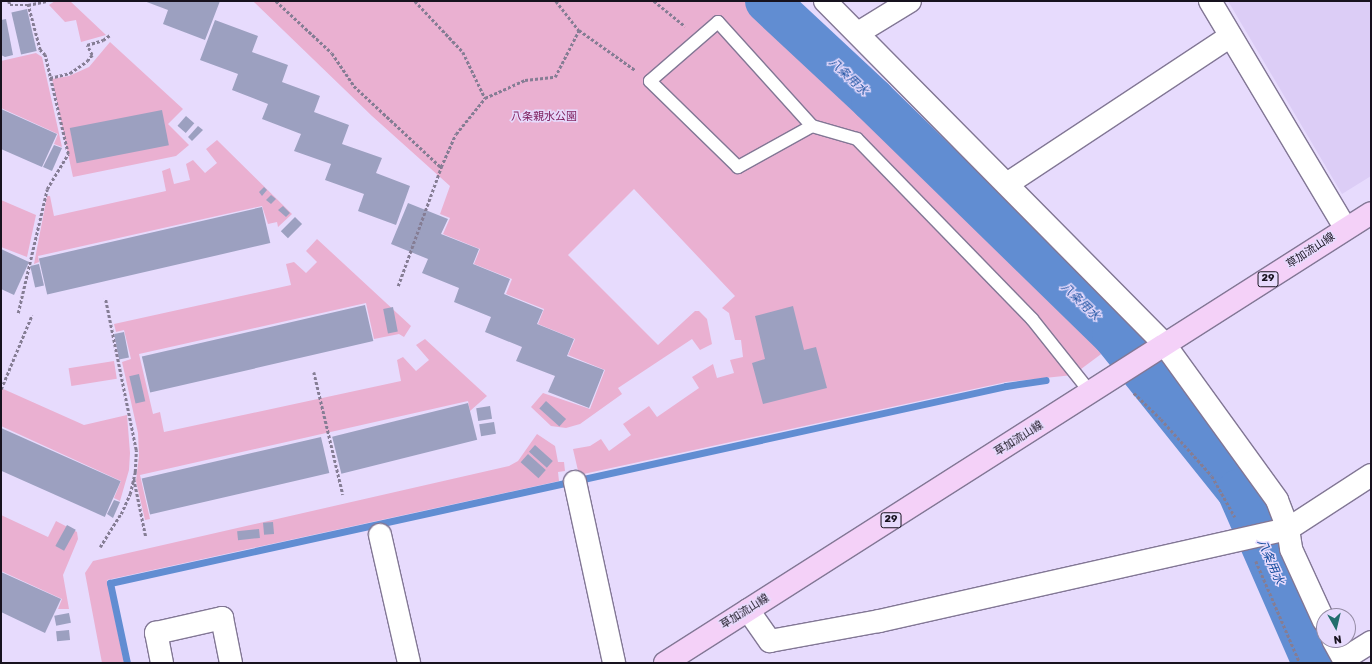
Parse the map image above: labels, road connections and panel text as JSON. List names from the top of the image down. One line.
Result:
{"streets":{"main road":["草加流山線","29"]},"water":["八条用水"],"parks":["八条親水公園"],"north":"bottom"}
